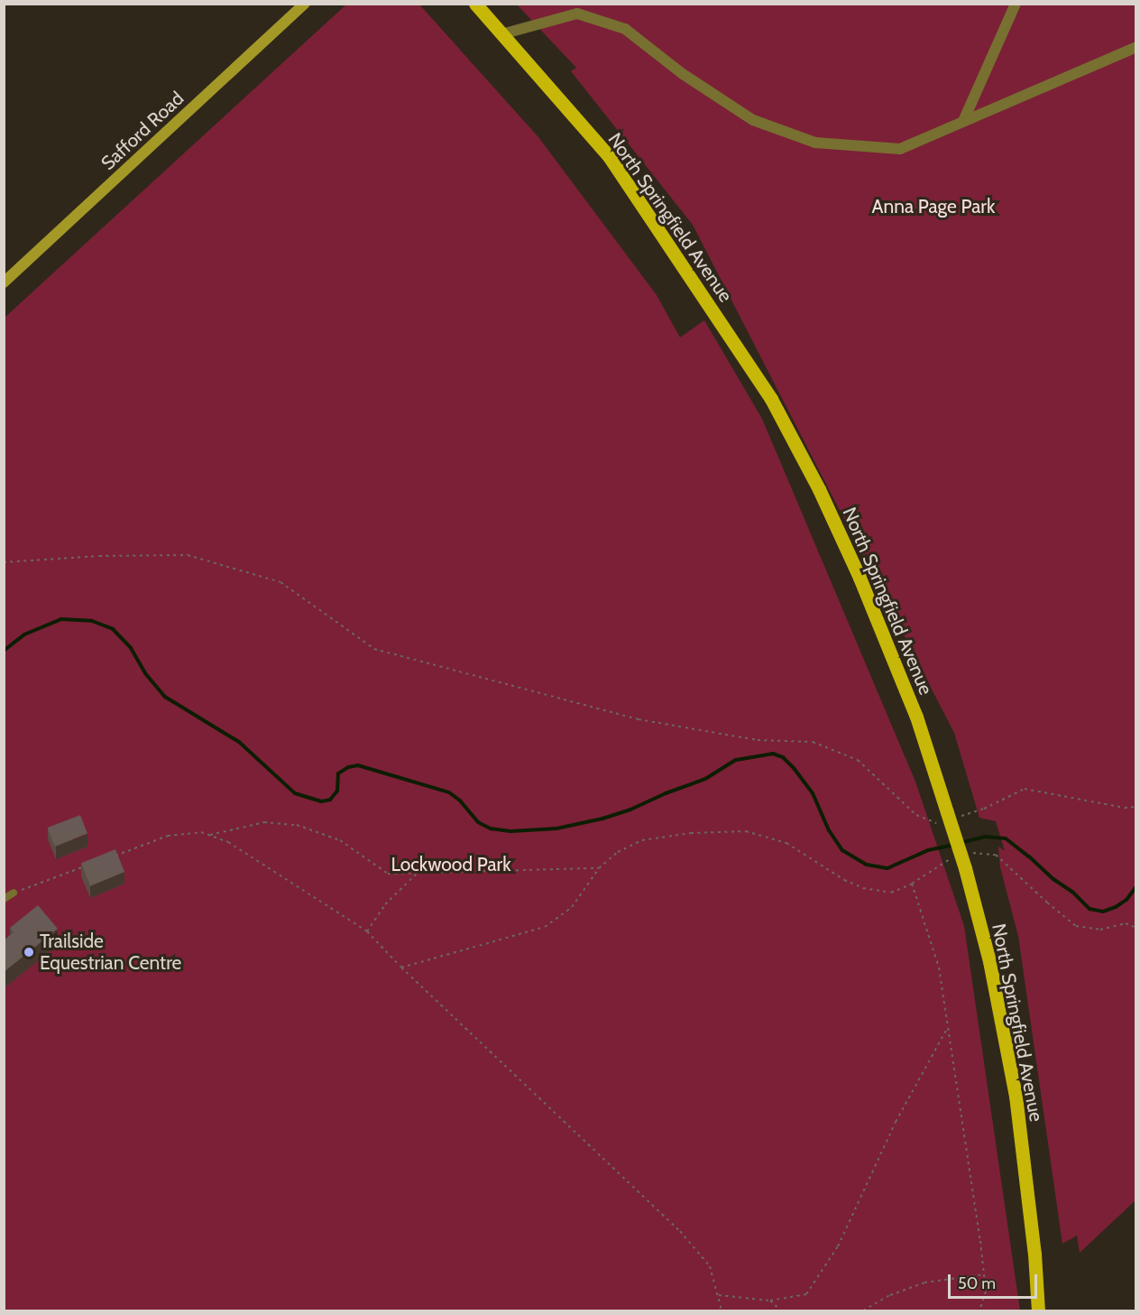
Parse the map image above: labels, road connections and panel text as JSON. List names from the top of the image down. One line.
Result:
{"streets":{"main road":["North Springfield Avenue"],"street":["Safford Road"]},"parks":["Anna Page Park","Lockwood Park"],"places":["Trailside Equestrian Centre"],"scale_bar":"50 m"}
